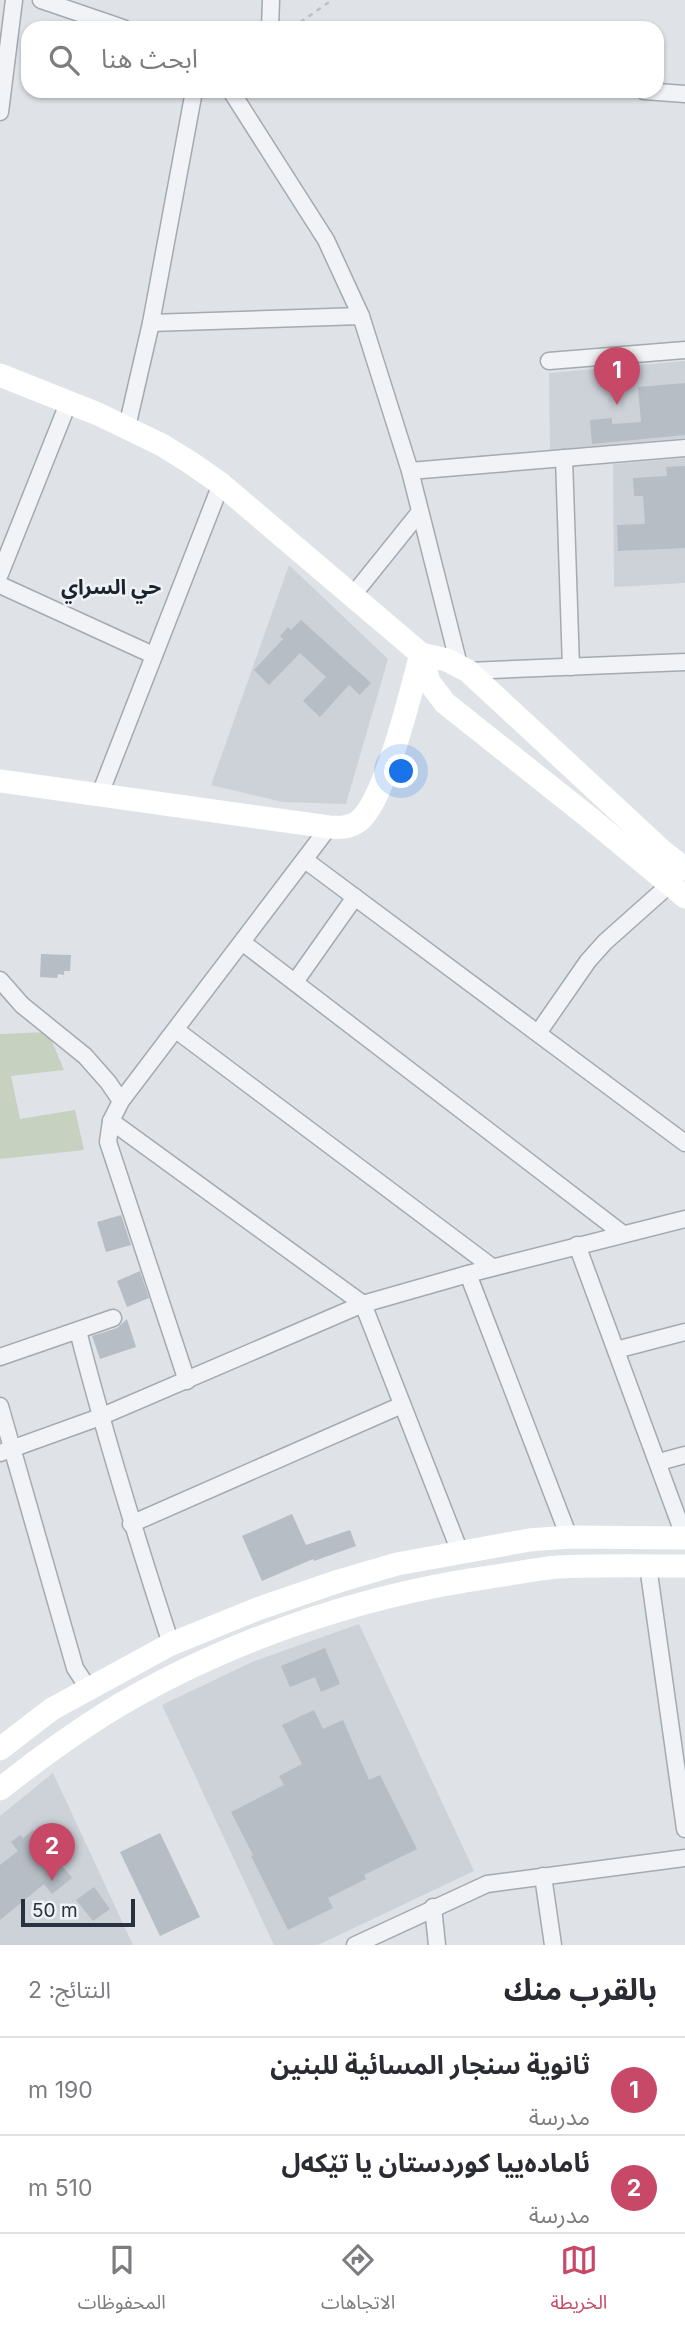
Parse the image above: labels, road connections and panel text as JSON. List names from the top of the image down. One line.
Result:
{"districts":["حي السراي"],"scale_bar":"50 m","page":{"search":"ابحث هنا","pins":["1","2"],"scale":"50 m","heading":["بالقرب منك","النتائج: 2"],"list":[{"mark":"1","name":"ثانوية سنجار المسائية للبنين","note":"مدرسة","value":"190 m"},{"mark":"2","name":"ئامادەییا کوردستان یا تێکەل","note":"مدرسة","value":"510 m"}],"nav":["الخريطة","الاتجاهات","المحفوظات"]}}
